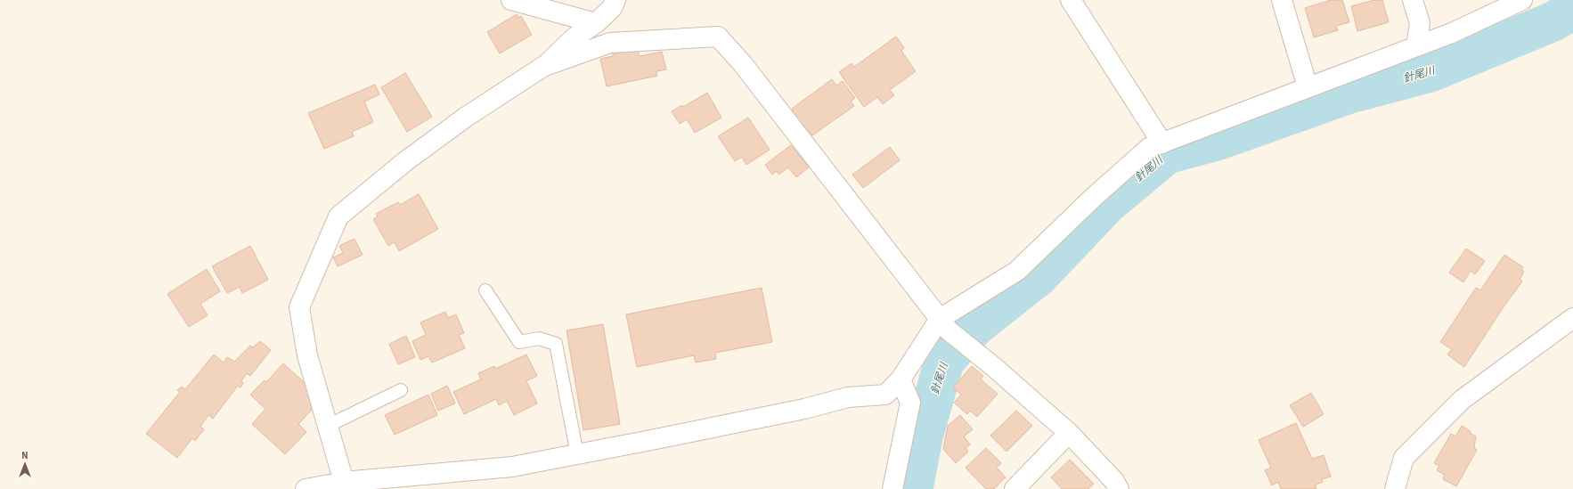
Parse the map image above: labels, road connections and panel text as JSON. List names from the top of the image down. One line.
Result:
{"water":["針尾川"],"north":"top"}
